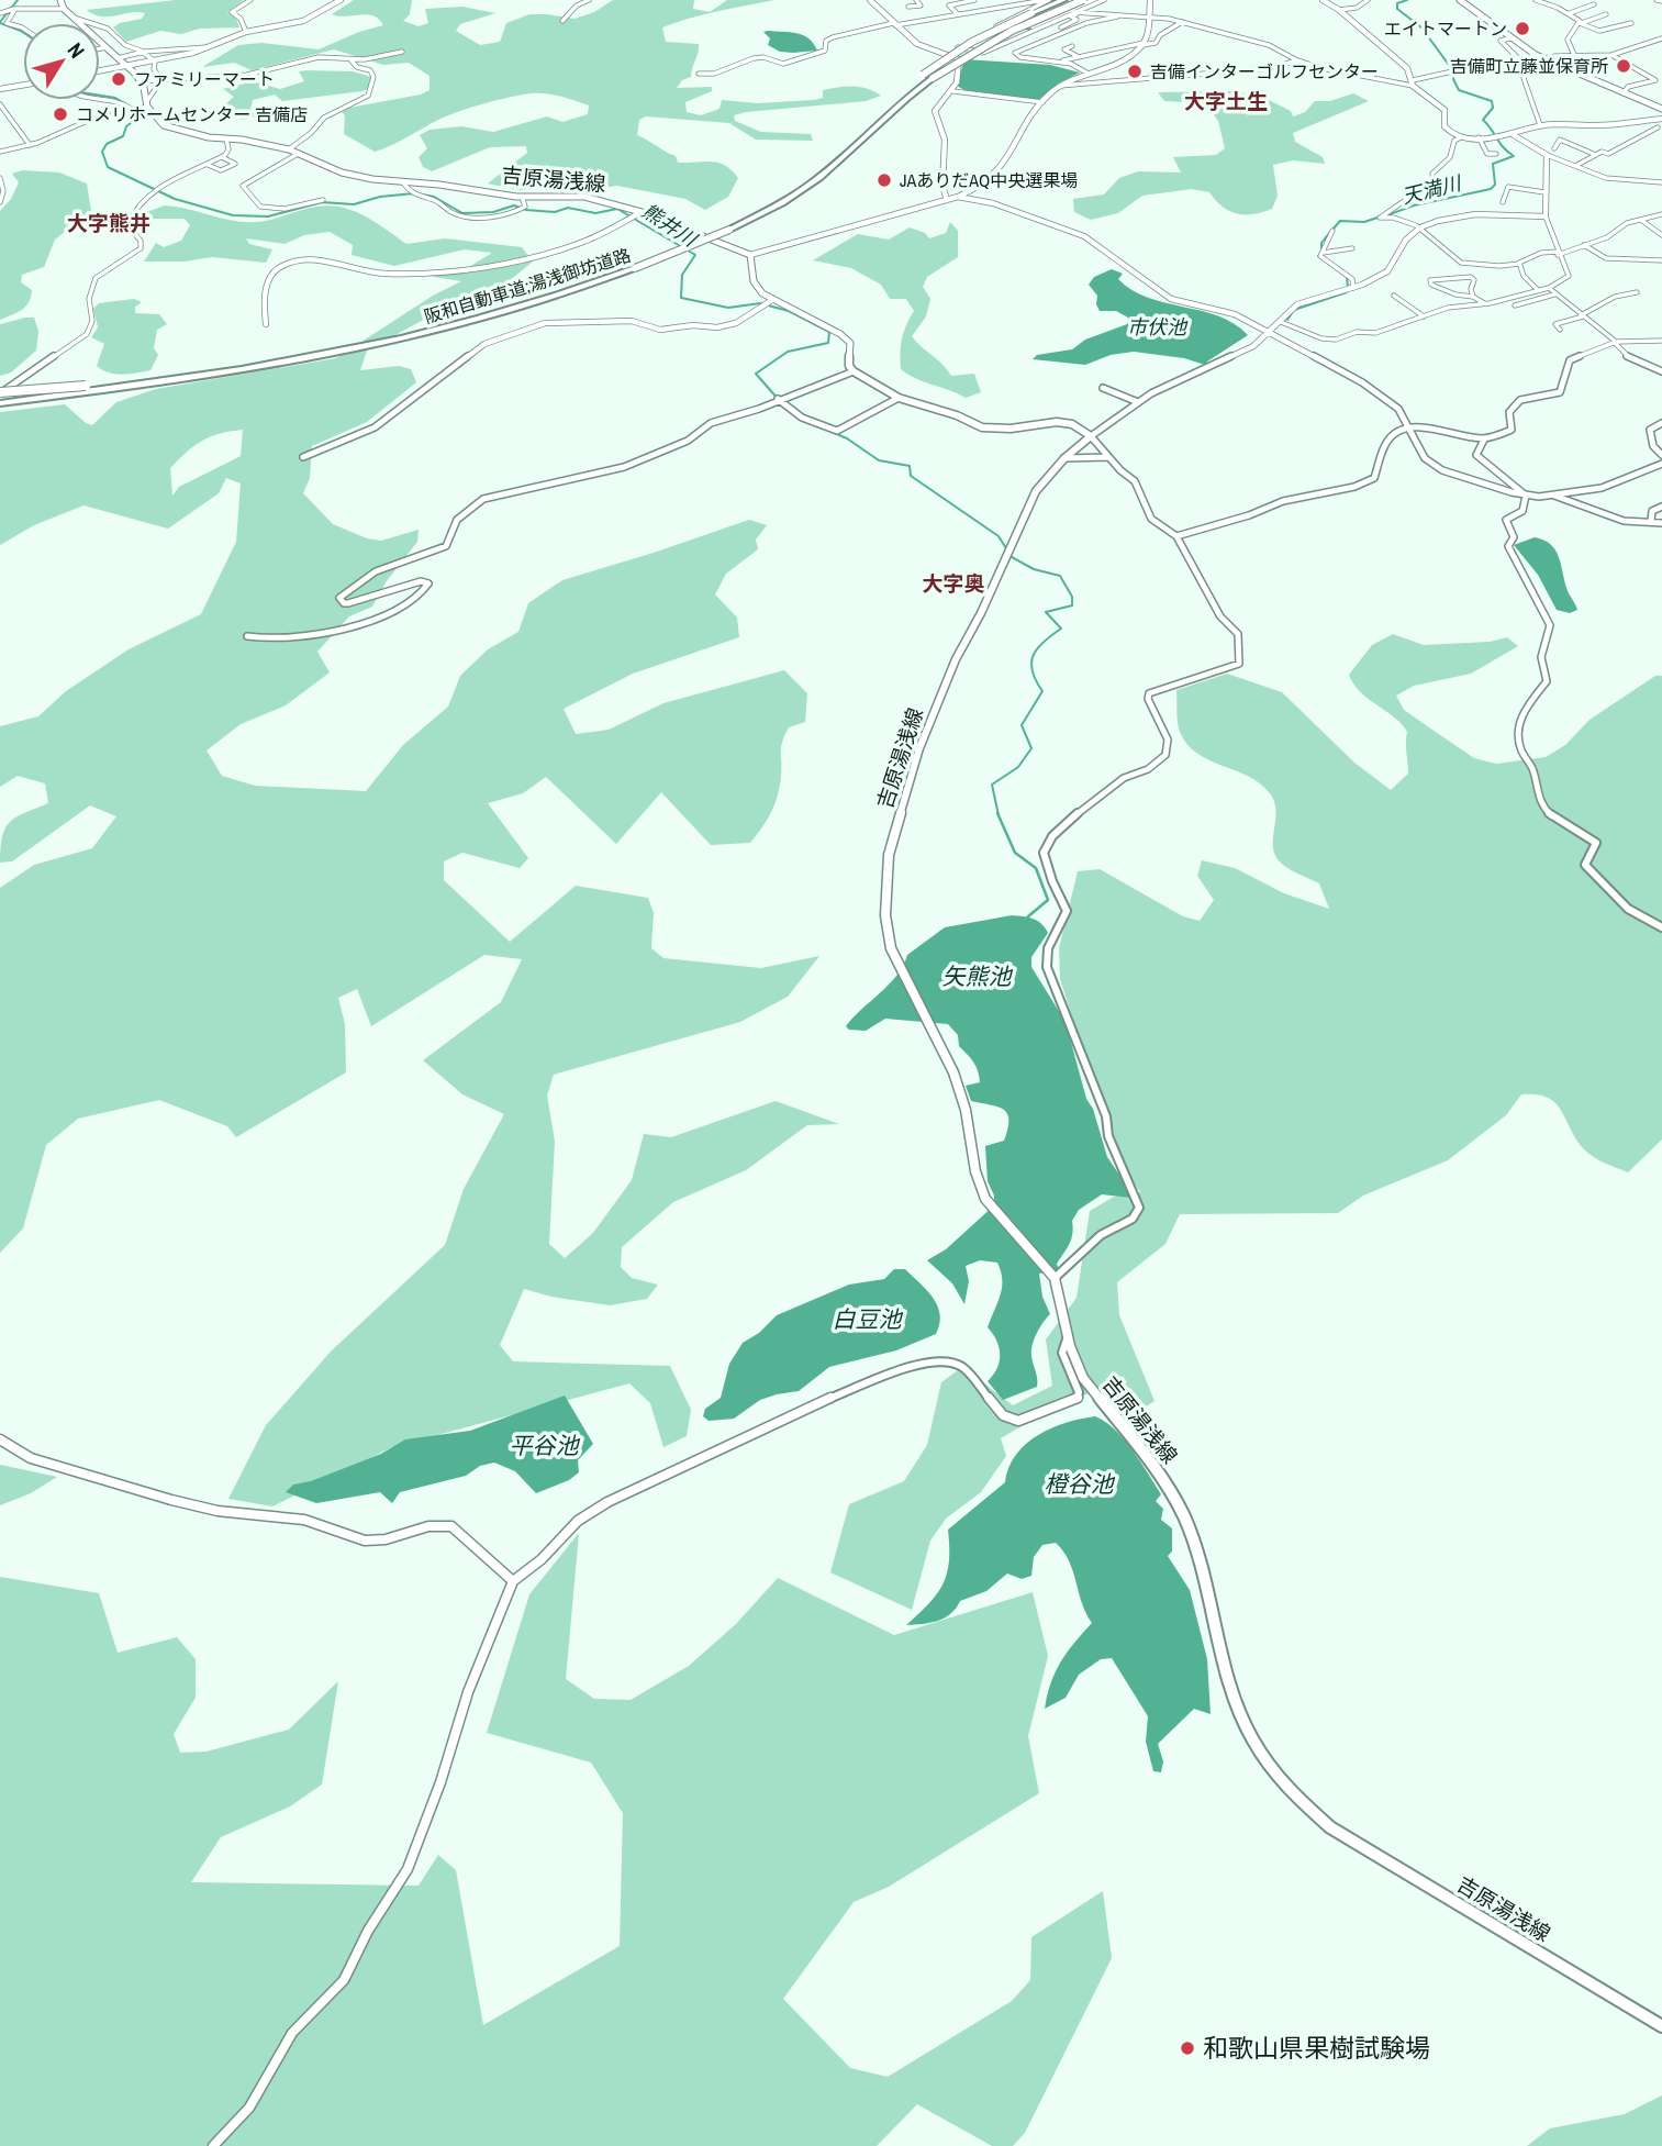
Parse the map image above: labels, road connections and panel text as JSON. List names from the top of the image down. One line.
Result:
{"streets":{"highway":["阪和自動車道;湯浅御坊道路"],"main road":["吉原湯浅線"]},"districts":["大字土生","大字熊井","大字奥"],"water":["天満川","熊井川","市伏池","矢熊池","白豆池","平谷池","橙谷池"],"places":["エイトマートン","吉備町立藤並保育所","吉備インターゴルフセンター","ファミリーマート","コメリホームセンター 吉備店","JAありだAQ中央選果場","和歌山県果樹試験場"],"north":"top right"}
